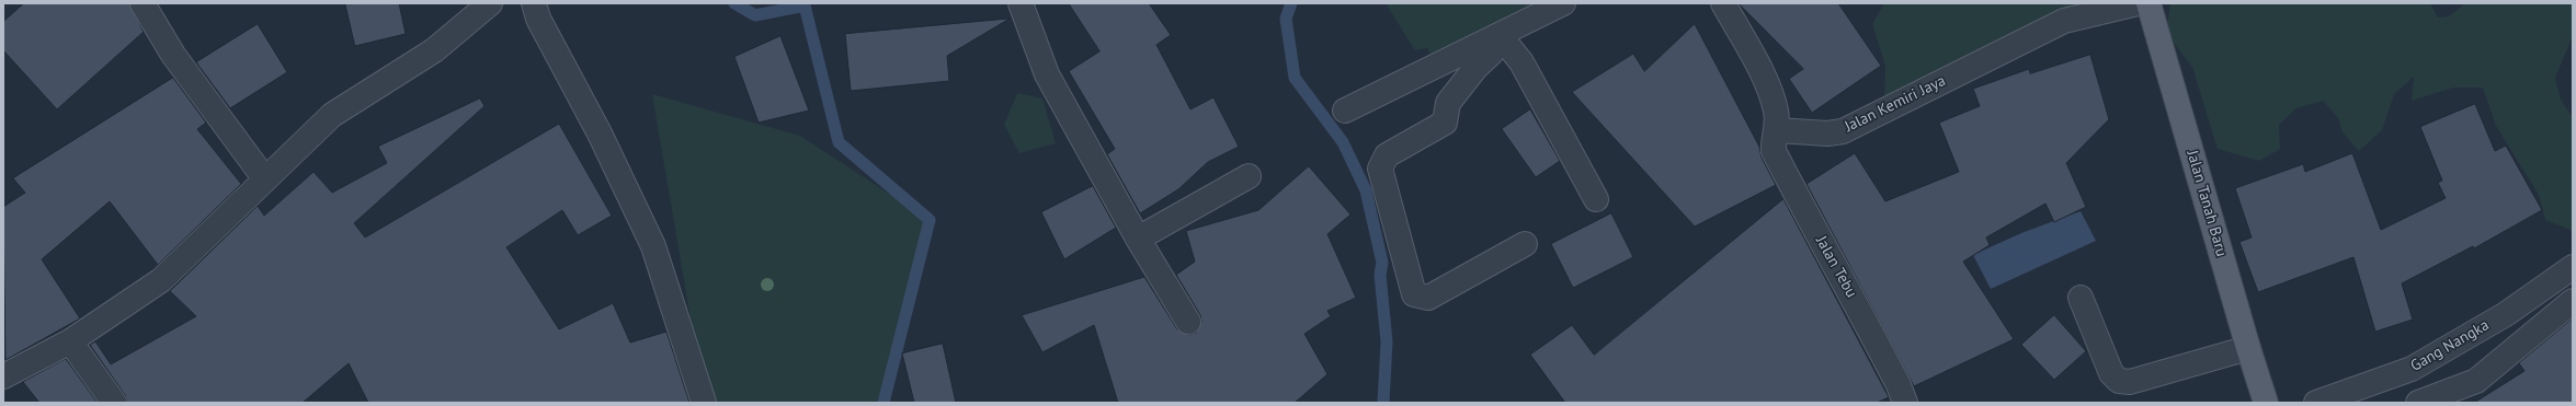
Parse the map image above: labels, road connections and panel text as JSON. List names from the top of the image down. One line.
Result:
{"streets":{"main road":["Jalan Tanah Baru"],"street":["Jalan Kemiri Jaya","Jalan Tebu","Gang Nangka"]},"crossings":[["Jalan Kemiri Jaya","Jalan Tanah Baru"],["Jalan Kemiri Jaya","Jalan Tebu"]]}
